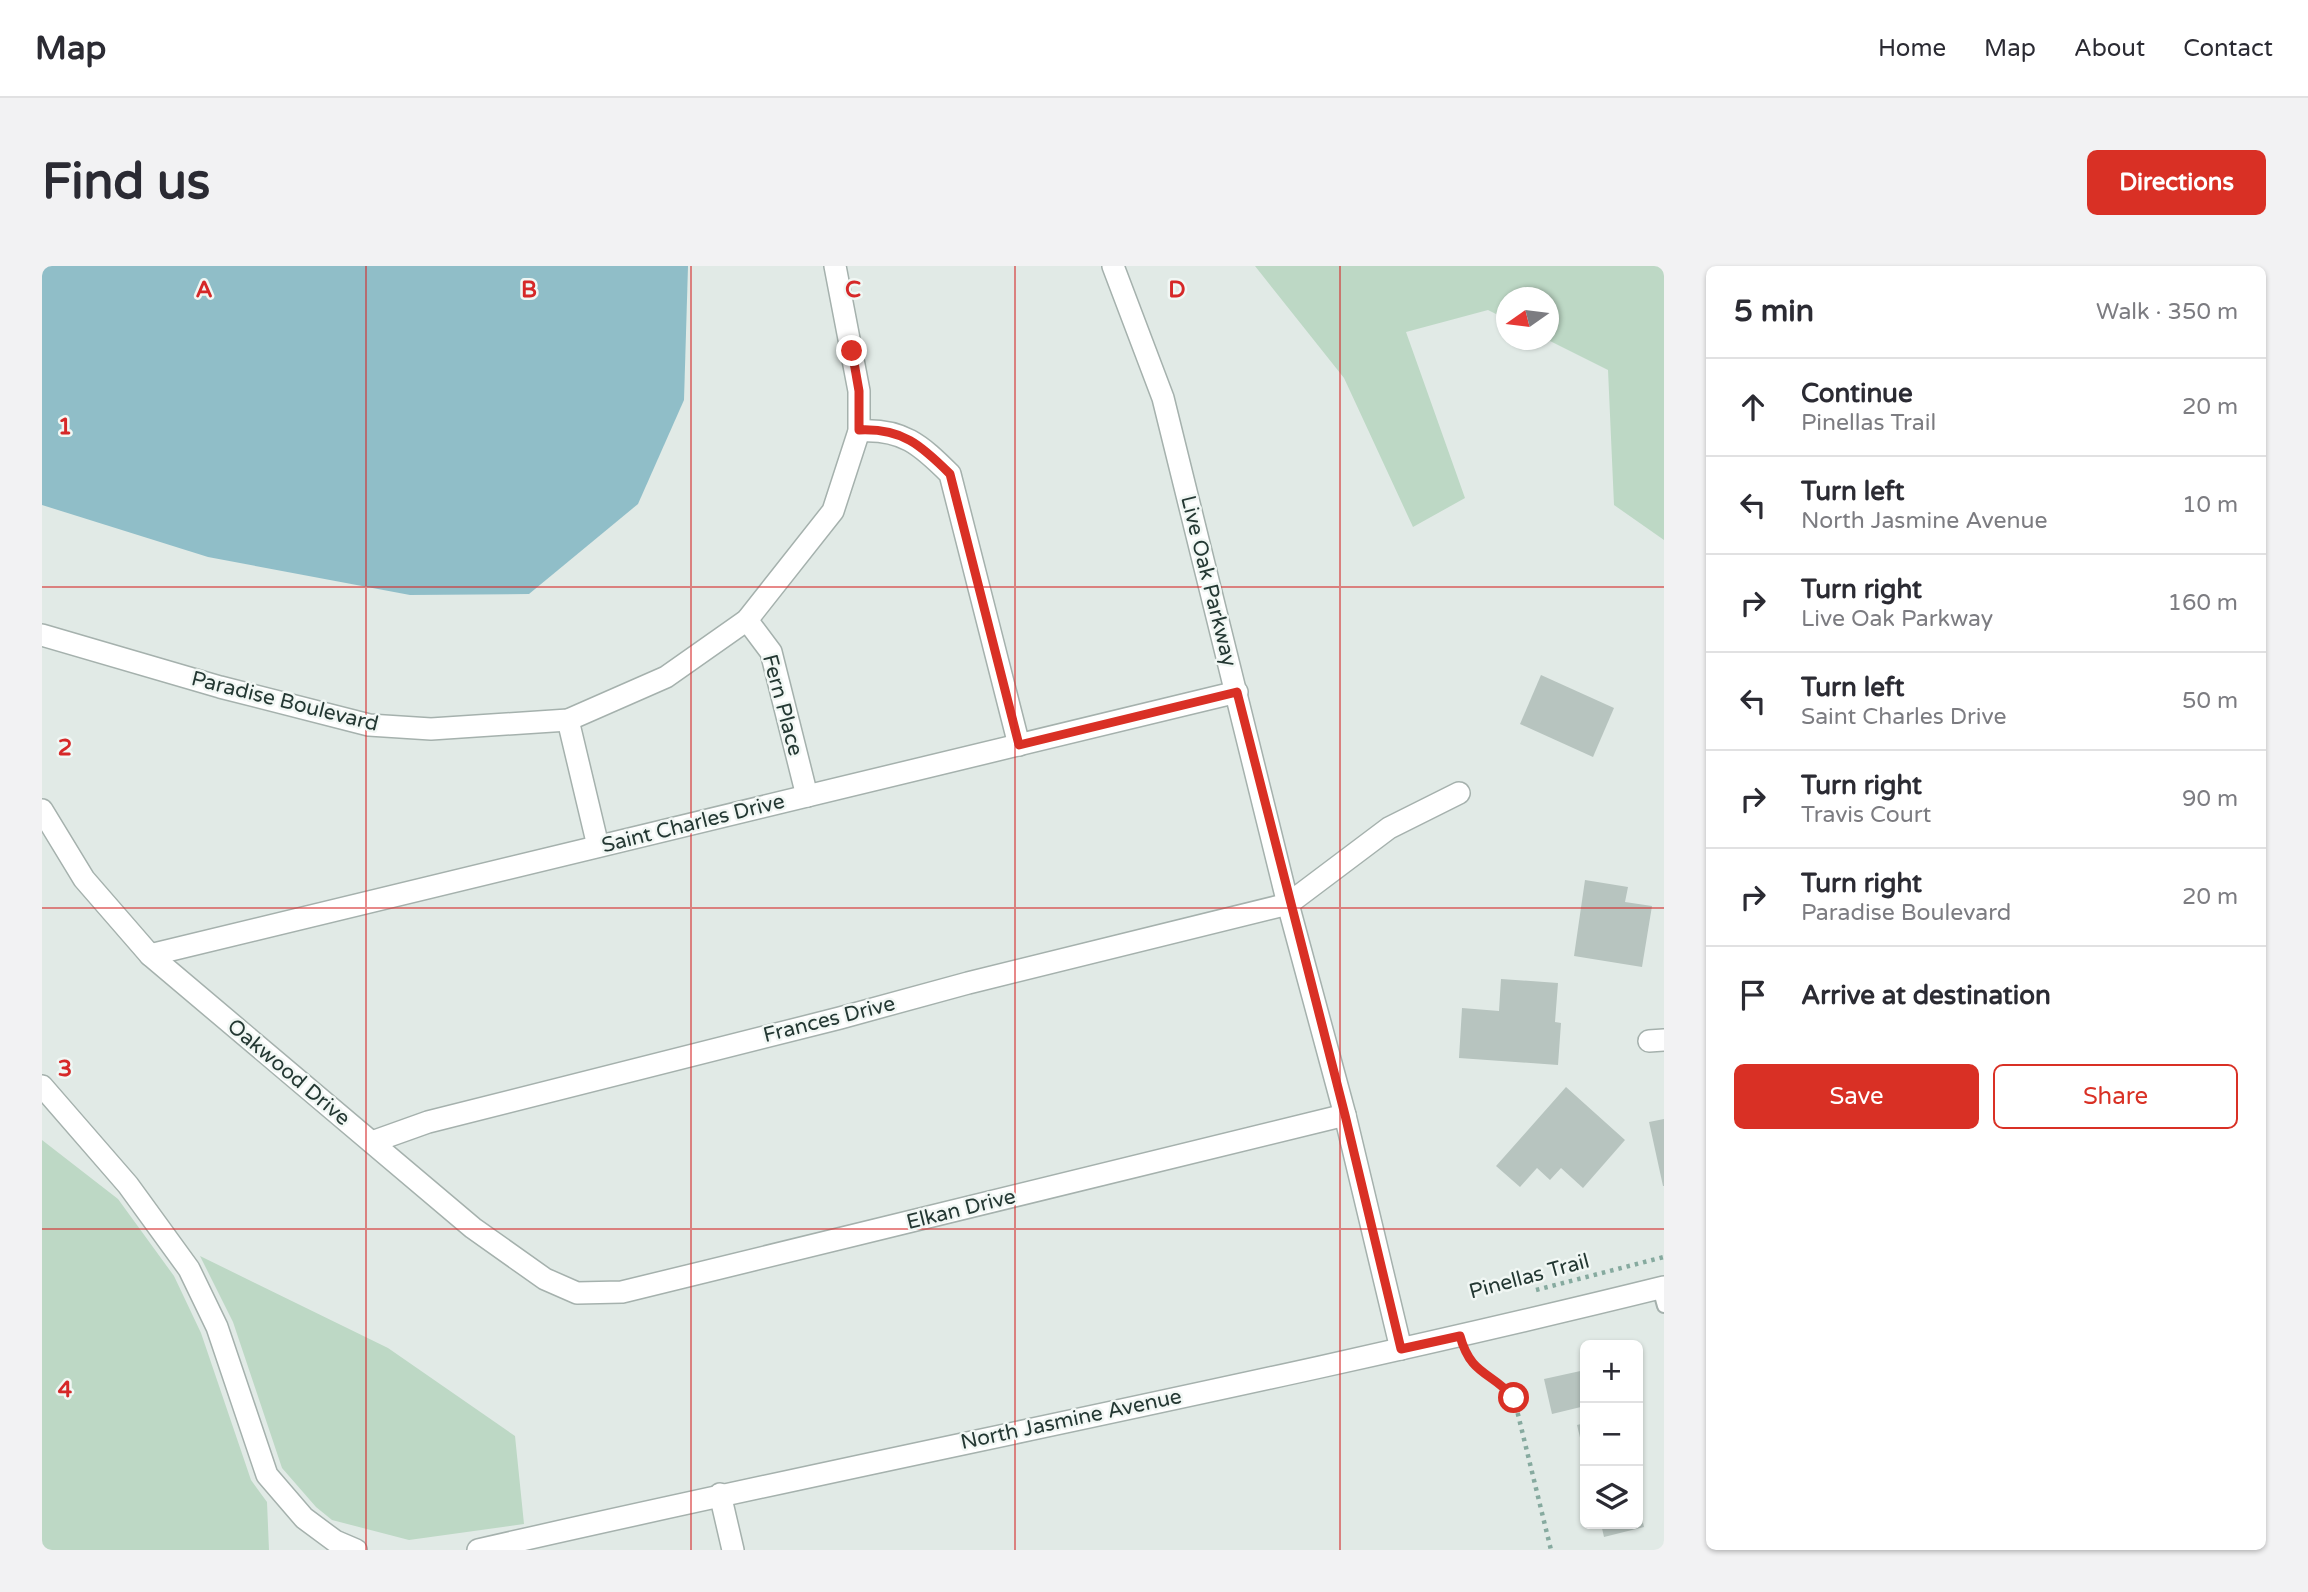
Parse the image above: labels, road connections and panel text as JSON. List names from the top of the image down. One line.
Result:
{"streets":{"street":["Live Oak Parkway","Paradise Boulevard","Fern Place","Saint Charles Drive","Frances Drive","Oakwood Drive","Elkan Drive","North Jasmine Avenue"],"path":["Pinellas Trail"]},"crossings":[["Live Oak Parkway","Saint Charles Drive"],["Live Oak Parkway","Frances Drive"],["Live Oak Parkway","Elkan Drive"],["Live Oak Parkway","North Jasmine Avenue"],["Paradise Boulevard","Fern Place"],["Fern Place","Saint Charles Drive"],["Saint Charles Drive","Oakwood Drive"],["Frances Drive","Oakwood Drive"],["Oakwood Drive","Elkan Drive"]],"north":"left","page":{"header":"Map","nav":["Home","Map","About","Contact"],"buttons":["Directions",["Save","Share"]],"title":"Find us","heading":["5 min","Walk · 350 m"],"list":[["Continue","Pinellas Trail","20 m"],["Turn left","North Jasmine Avenue","10 m"],["Turn right","Live Oak Parkway","160 m"],["Turn left","Saint Charles Drive","50 m"],["Turn right","Travis Court","90 m"],["Turn right","Paradise Boulevard","20 m"],"Arrive at destination"],"map_buttons":["+","−"]},"grid":{"columns":["A","B","C","D"],"rows":["1","2","3","4"]}}
